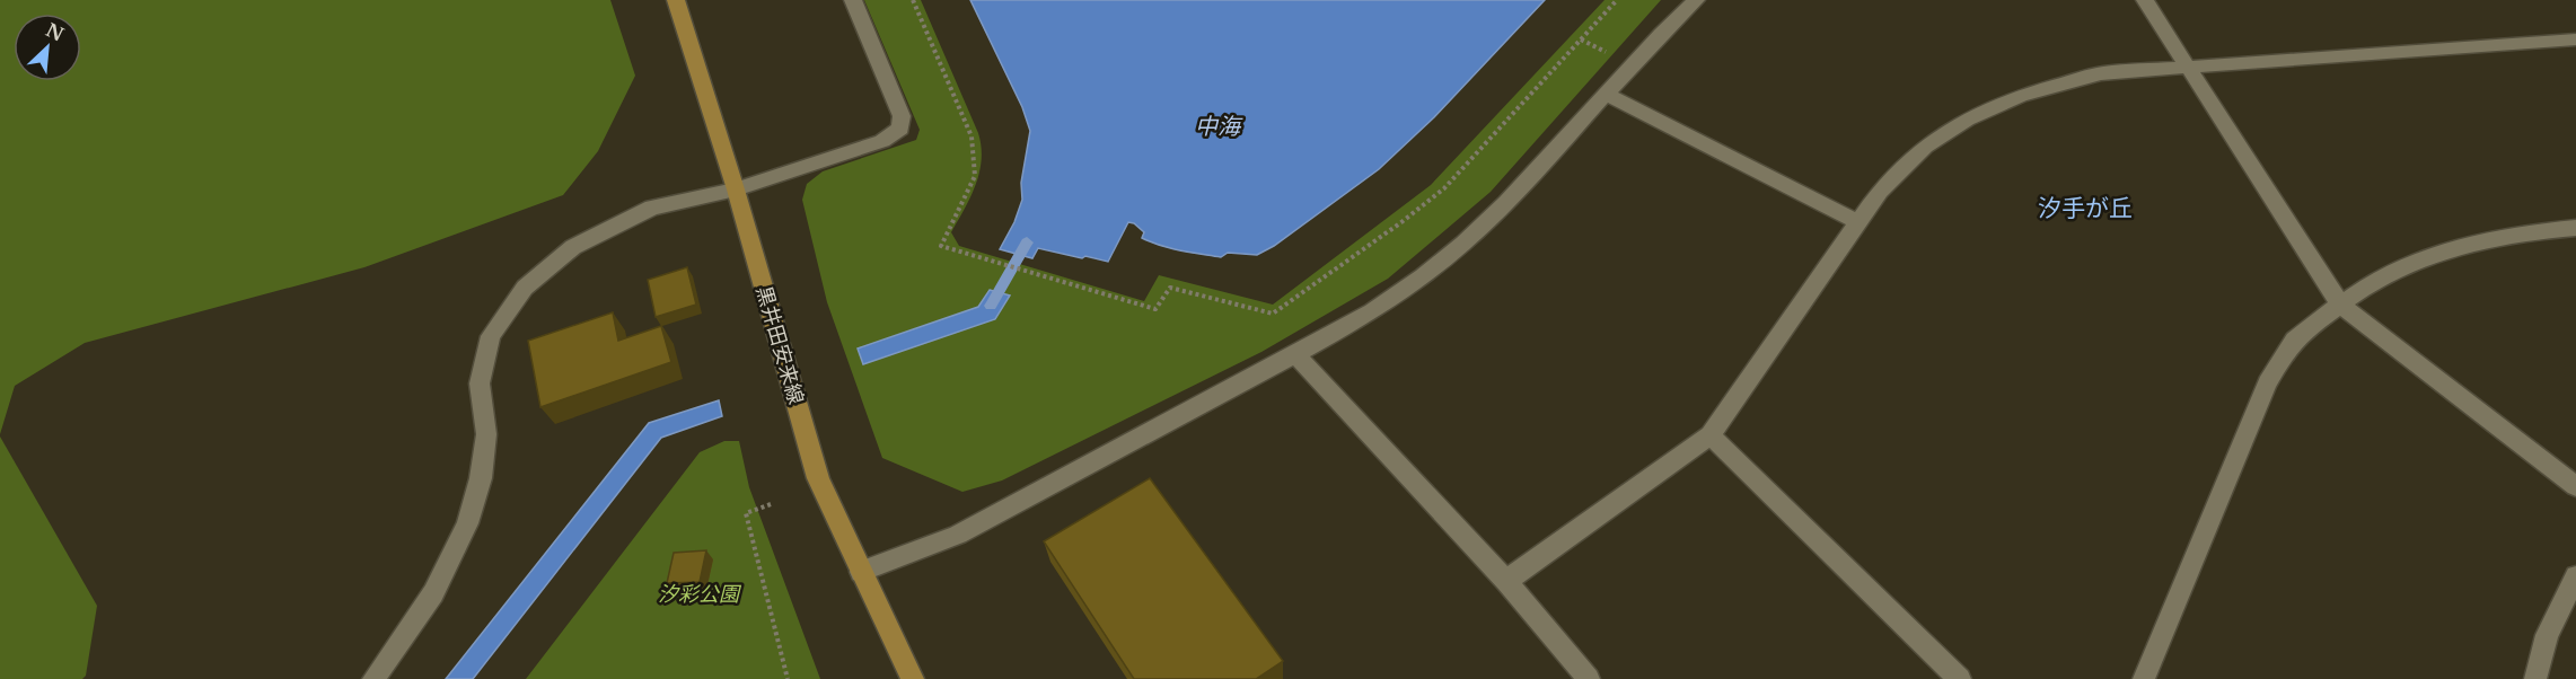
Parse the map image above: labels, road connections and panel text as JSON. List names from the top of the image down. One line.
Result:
{"streets":{"main road":["黒井田安来線"]},"districts":["汐手が丘"],"water":["中海"],"parks":["汐彩公園"],"north":"top right"}
